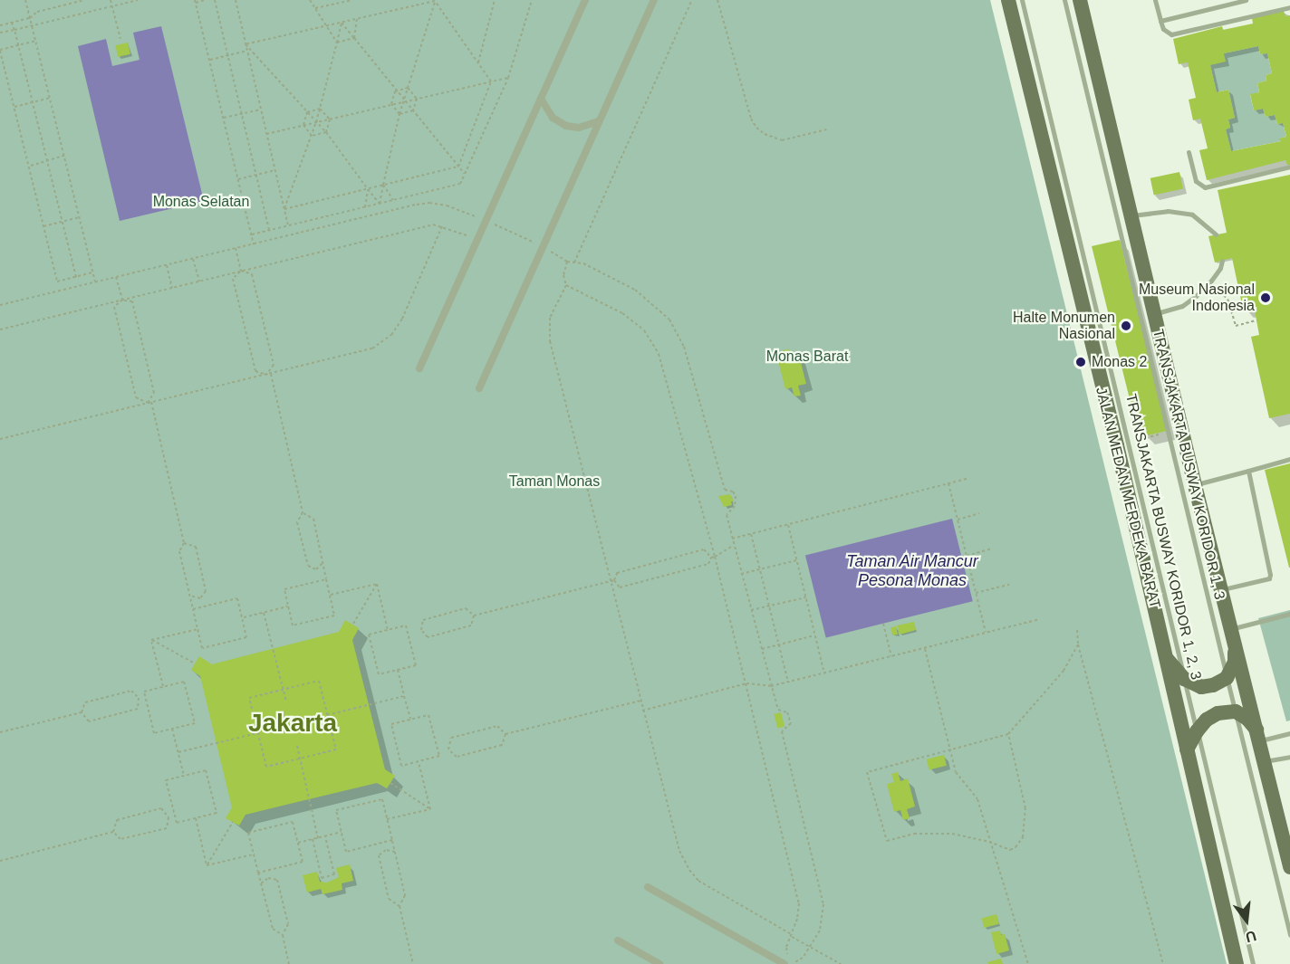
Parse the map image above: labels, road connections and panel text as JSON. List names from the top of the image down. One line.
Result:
{"streets":{"main road":["JALAN MEDAN MERDEKA BARAT"],"lane":["TRANSJAKARTA BUSWAY KORIDOR 1, 3","TRANSJAKARTA BUSWAY KORIDOR 1, 2, 3"]},"districts":["Jakarta"],"water":["Taman Air Mancur Pesona Monas"],"parks":["Monas Selatan","Monas Barat","Taman Monas"],"places":["Museum Nasional Indonesia","Halte Monumen Nasional","Monas 2"],"north":"bottom"}
